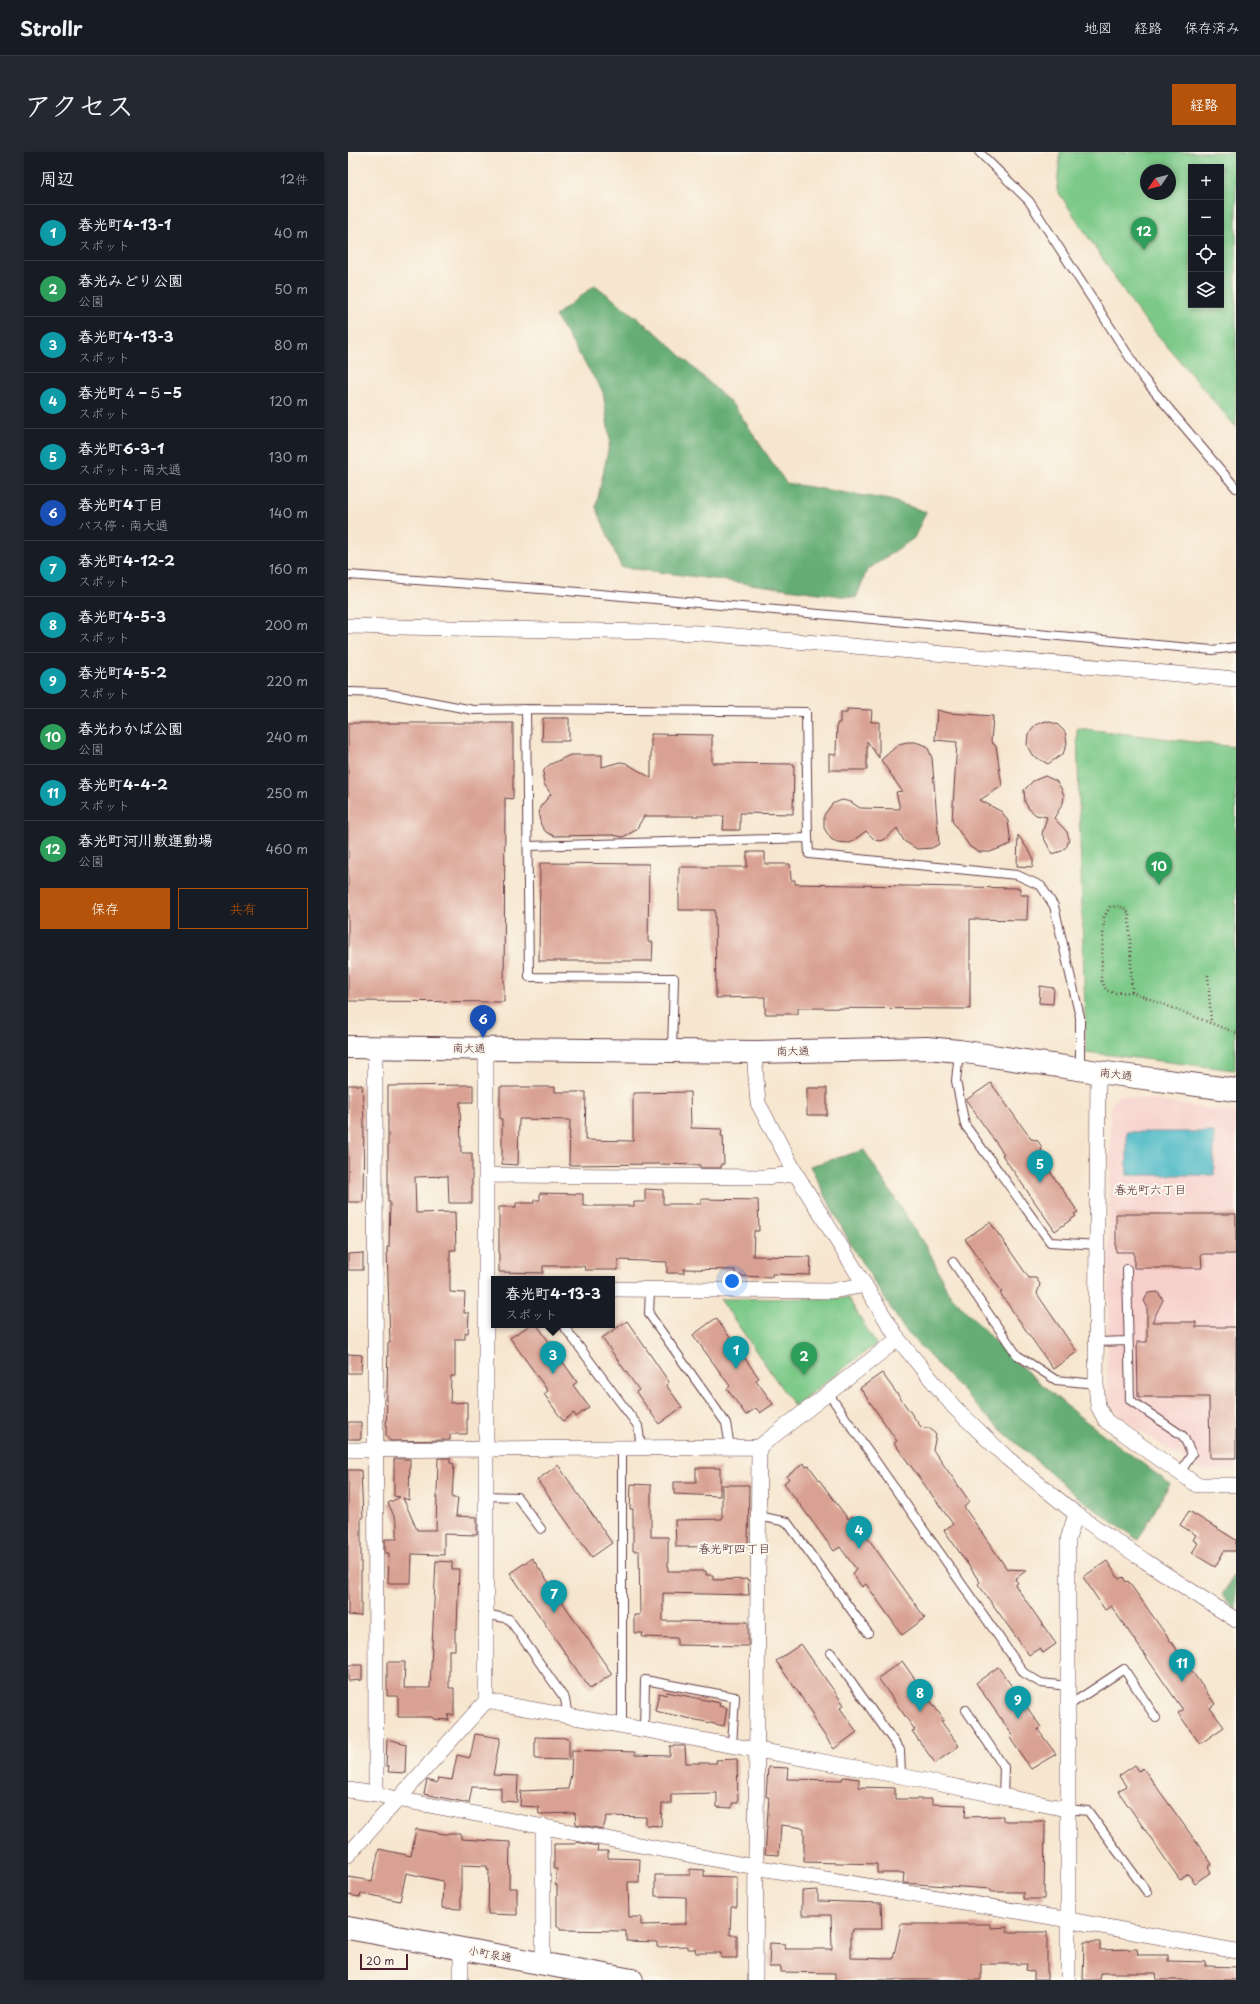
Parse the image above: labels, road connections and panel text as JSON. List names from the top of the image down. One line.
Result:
{"streets":{"street":["南大通","小町泉通"]},"districts":["春光町六丁目","春光町四丁目"],"scale_bar":"20 m","north":"bottom left","page":{"header":"Strollr","nav":["地図","経路","保存済み"],"title":"アクセス","buttons":["経路",["保存","共有"]],"heading":["周辺","12件"],"map_buttons":["+","−"],"list":[{"mark":"1","name":"春光町4-13-1","note":"スポット","value":"40 m"},{"mark":"2","name":"春光みどり公園","note":"公園","value":"50 m"},{"mark":"3","name":"春光町4-13-3","note":"スポット","value":"80 m"},{"mark":"4","name":"春光町４−５−5","note":"スポット","value":"120 m"},{"mark":"5","name":"春光町6-3-1","note":"スポット · 南大通","value":"130 m"},{"mark":"6","name":"春光町4丁目","note":"バス停 · 南大通","value":"140 m"},{"mark":"7","name":"春光町4-12-2","note":"スポット","value":"160 m"},{"mark":"8","name":"春光町4-5-3","note":"スポット","value":"200 m"},{"mark":"9","name":"春光町4-5-2","note":"スポット","value":"220 m"},{"mark":"10","name":"春光わかば公園","note":"公園","value":"240 m"},{"mark":"11","name":"春光町4-4-2","note":"スポット","value":"250 m"},{"mark":"12","name":"春光町河川敷運動場","note":"公園","value":"460 m"}],"pins":["12","10","6","5","1","3","2","4","7","11","8","9"],"popup":["春光町4-13-3","スポット"],"scale":"20 m"}}
